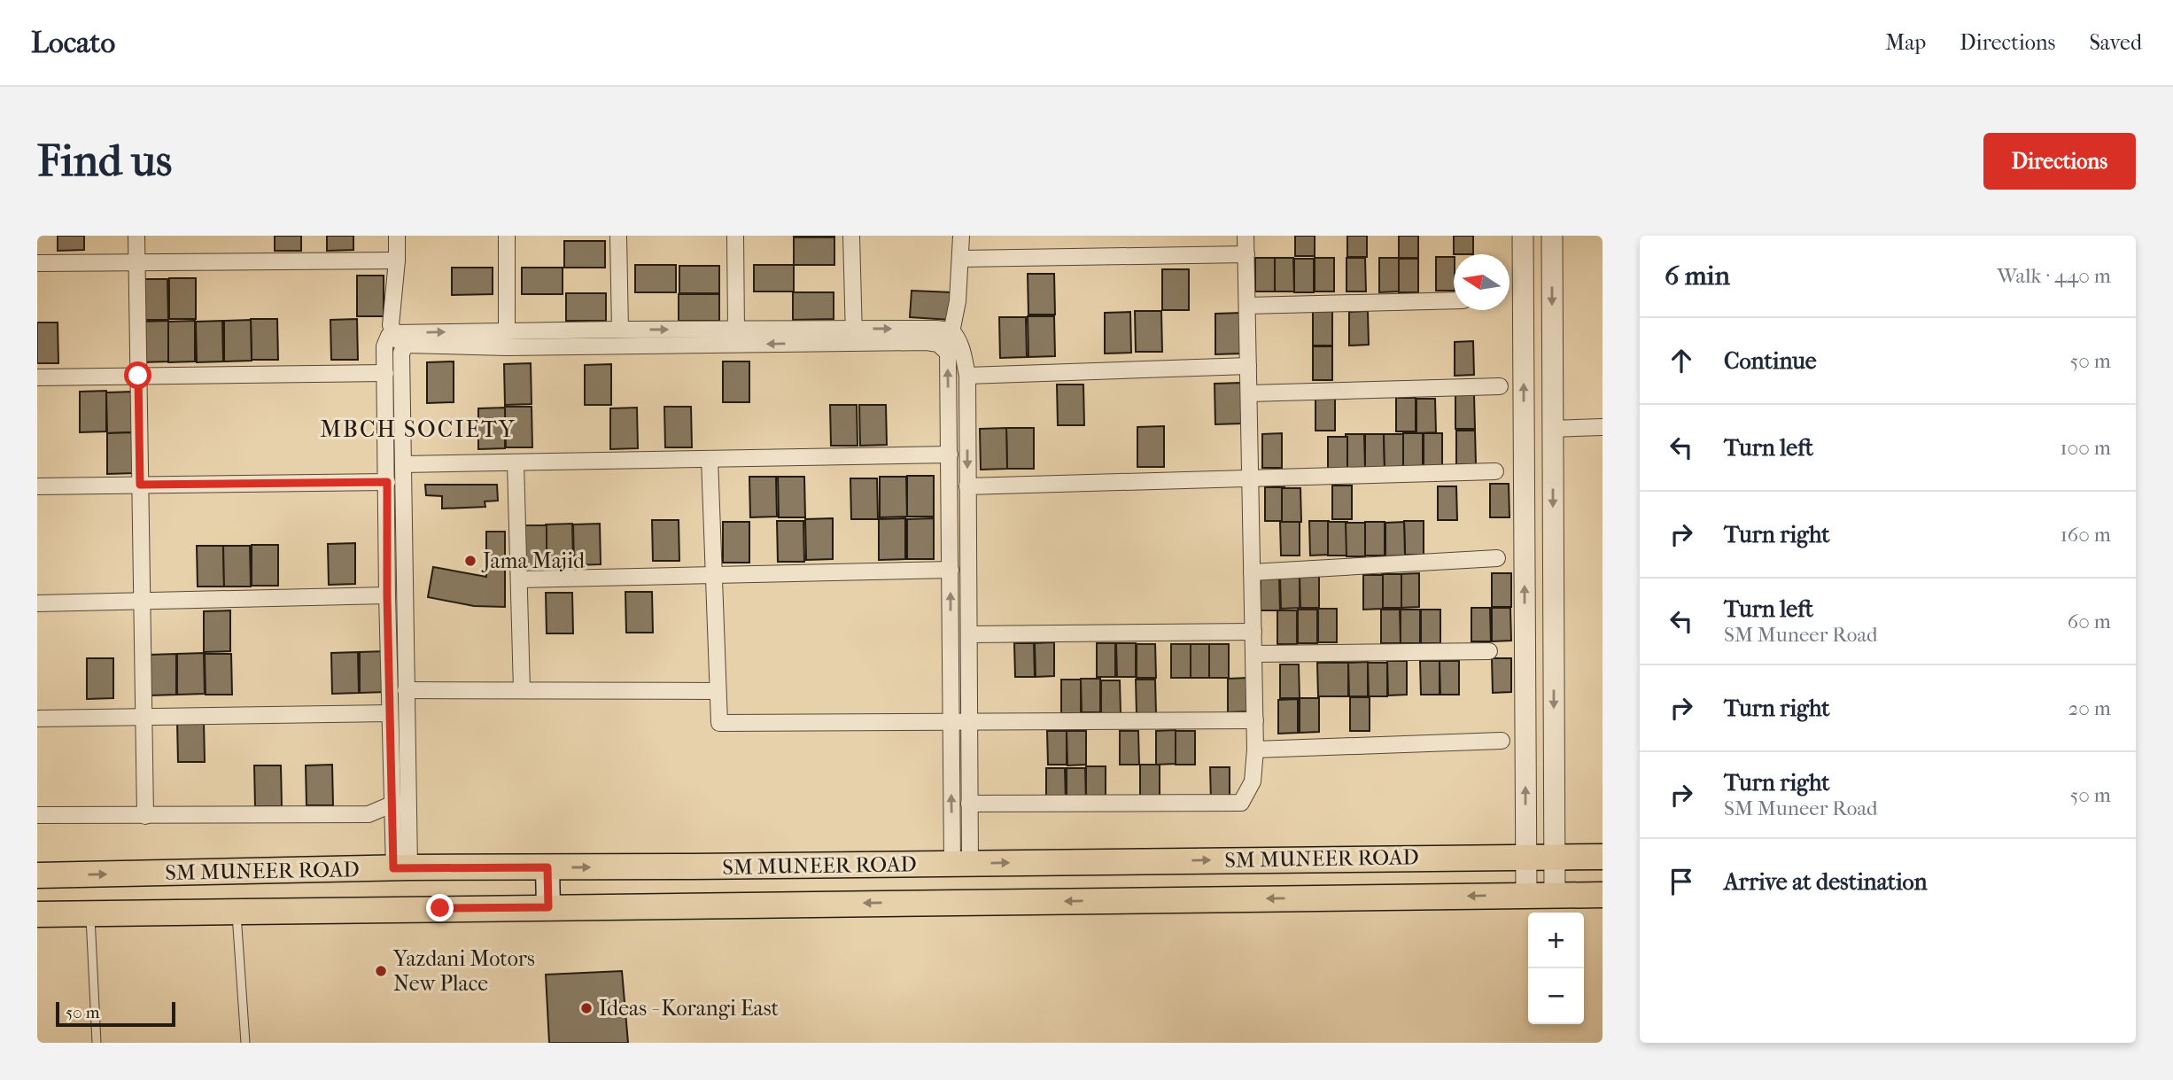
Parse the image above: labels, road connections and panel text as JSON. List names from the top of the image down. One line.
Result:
{"streets":{"main road":["SM MUNEER ROAD"]},"districts":["MBCH SOCIETY"],"places":["Jama Majid","Yazdani Motors New Place","Ideas - Korangi East"],"scale_bar":"50 m","north":"left","page":{"header":"Locato","nav":["Map","Directions","Saved"],"buttons":"Directions","title":"Find us","heading":["6 min","Walk · 440 m"],"list":[["Continue","50 m"],["Turn left","100 m"],["Turn right","160 m"],["Turn left","SM Muneer Road","60 m"],["Turn right","20 m"],["Turn right","SM Muneer Road","50 m"],"Arrive at destination"],"map_buttons":["+","−"],"scale":"50 m"}}
